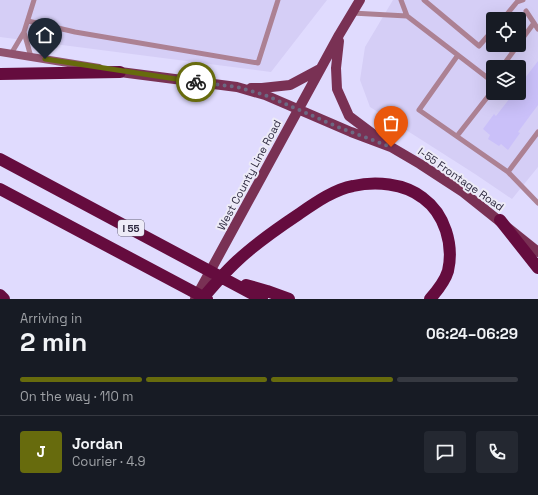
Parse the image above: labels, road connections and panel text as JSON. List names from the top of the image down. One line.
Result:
{"streets":{"highway":["I 55"],"main road":["West County Line Road","I-55 Frontage Road"]},"crossings":[["West County Line Road","I-55 Frontage Road"]],"page":{"heading":["2 min","Arriving in","06:24–06:29"],"panel":["Jordan","Courier · 4.9"],"bar":"On the way · 110 m","round":"J"}}
